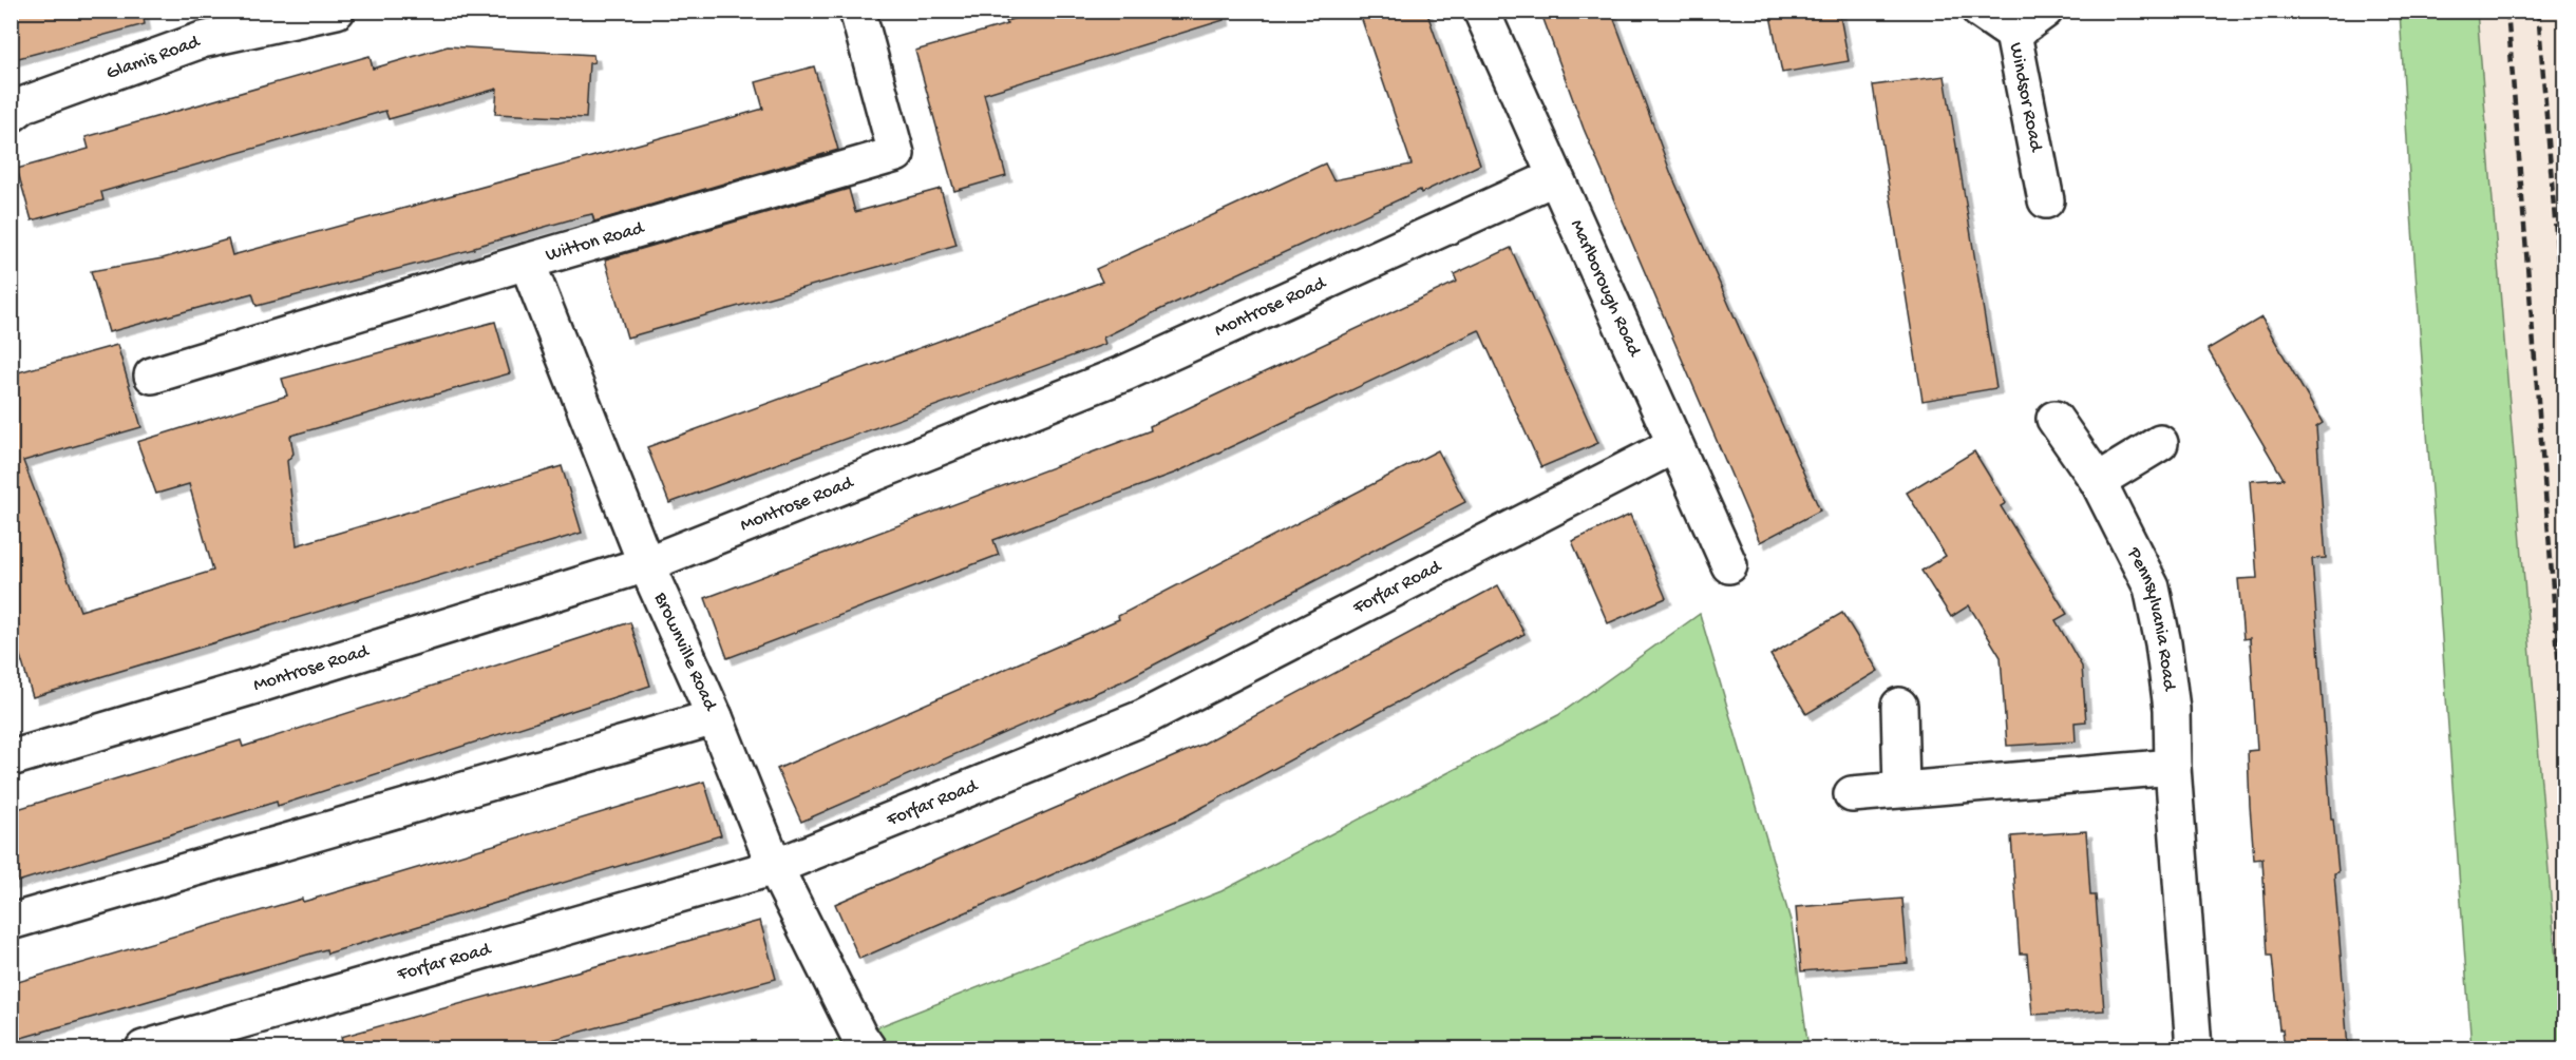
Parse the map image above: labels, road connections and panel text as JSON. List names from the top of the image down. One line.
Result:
{"streets":{"street":["Glamis Road","Windsor Road","Witton Road","Marlborough Road","Montrose Road","Forfar Road","Pennsylvania Road","Brownville Road"]},"crossings":[["Witton Road","Brownville Road"],["Marlborough Road","Montrose Road"],["Marlborough Road","Forfar Road"],["Montrose Road","Brownville Road"],["Forfar Road","Brownville Road"]]}
